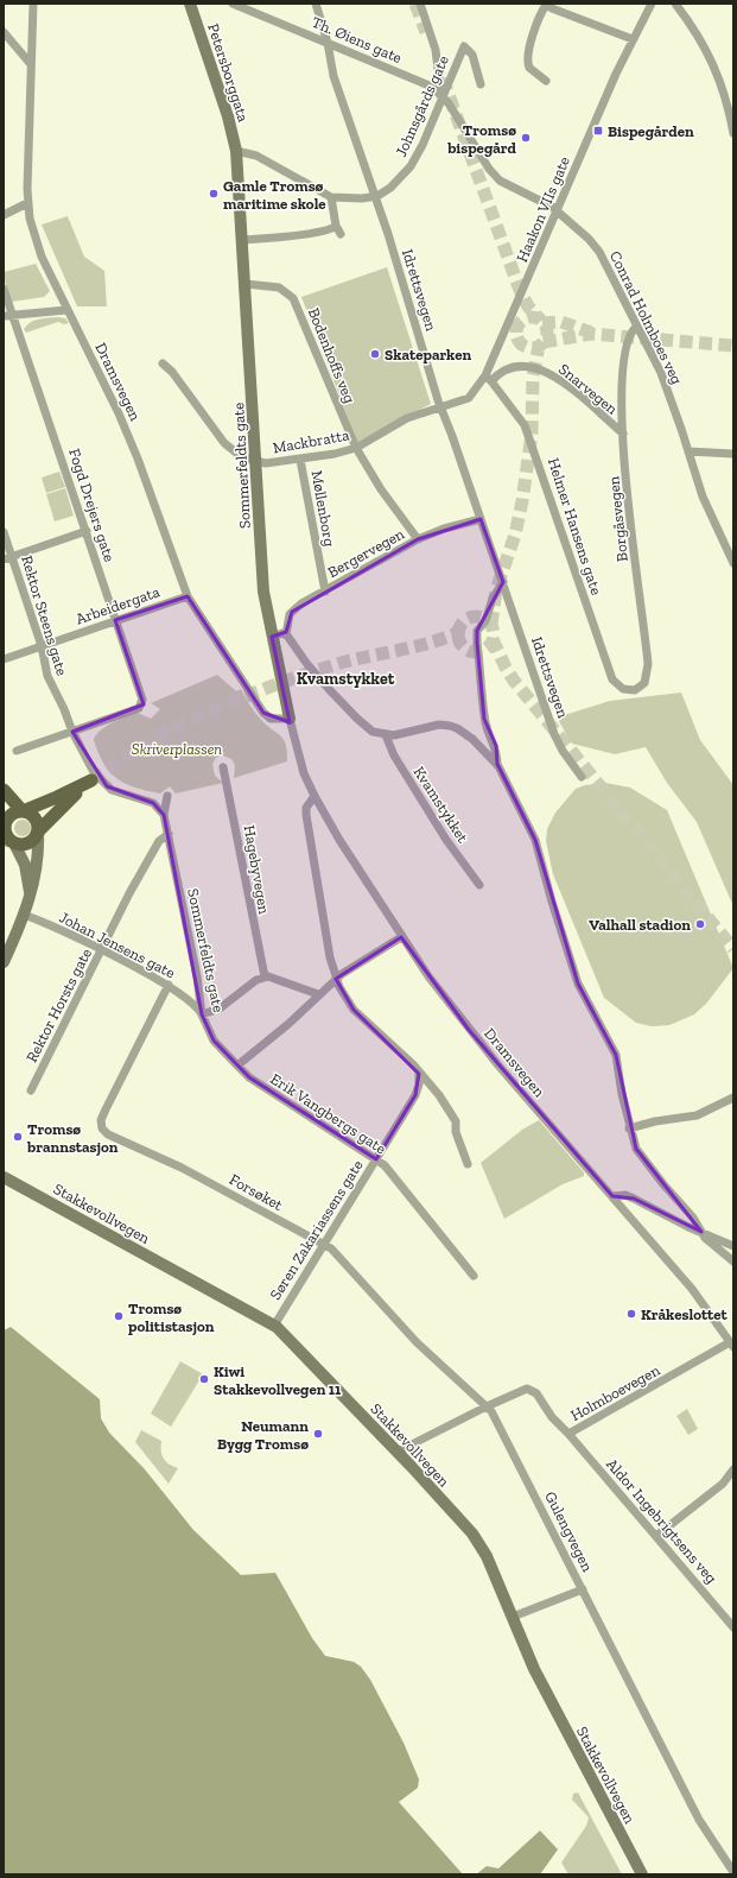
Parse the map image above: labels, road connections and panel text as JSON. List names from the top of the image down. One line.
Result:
{"streets":{"street":["Th. Øiens gate","Petersborggata","Johnsgårds gate","Haakon VIIs gate","Idrettsvegen","Conrad Holmboes veg","Bodenhoffs veg","Dramsvegen","Snarvegen","Mackbratta","Sommerfeldts gate","Fogd Drejers gate","Møllenborg","Borgåsvegen","Helmer Hansens gate","Bergervegen","Arbeidergata","Rektor Steens gate","Kvamstykket","Hagebyvegen","Johan Jensens gate","Rektor Horsts gate","Erik Vangbergs gate","Forsøket","Stakkevollvegen","Søren Zakariassens gate","Holmboevegen","Aldor Ingebrigtsens veg","Gulengvegen"]},"crossings":[["Th. Øiens gate","Johnsgårds gate"],["Th. Øiens gate","Idrettsvegen"],["Th. Øiens gate","Conrad Holmboes veg"],["Petersborggata","Sommerfeldts gate"],["Johnsgårds gate","Idrettsvegen"],["Johnsgårds gate","Conrad Holmboes veg"],["Haakon VIIs gate","Idrettsvegen"],["Haakon VIIs gate","Conrad Holmboes veg"],["Haakon VIIs gate","Snarvegen"],["Haakon VIIs gate","Mackbratta"],["Haakon VIIs gate","Helmer Hansens gate"],["Idrettsvegen","Mackbratta"],["Idrettsvegen","Bergervegen"],["Conrad Holmboes veg","Borgåsvegen"],["Bodenhoffs veg","Mackbratta"],["Bodenhoffs veg","Sommerfeldts gate"],["Bodenhoffs veg","Bergervegen"],["Dramsvegen","Sommerfeldts gate"],["Dramsvegen","Arbeidergata"],["Dramsvegen","Holmboevegen"],["Snarvegen","Borgåsvegen"],["Snarvegen","Helmer Hansens gate"],["Mackbratta","Sommerfeldts gate"],["Mackbratta","Møllenborg"],["Sommerfeldts gate","Rektor Steens gate"],["Sommerfeldts gate","Johan Jensens gate"],["Sommerfeldts gate","Rektor Horsts gate"],["Sommerfeldts gate","Erik Vangbergs gate"],["Fogd Drejers gate","Arbeidergata"],["Fogd Drejers gate","Rektor Steens gate"],["Møllenborg","Bergervegen"],["Borgåsvegen","Helmer Hansens gate"],["Arbeidergata","Rektor Steens gate"],["Johan Jensens gate","Rektor Horsts gate"],["Johan Jensens gate","Forsøket"],["Erik Vangbergs gate","Søren Zakariassens gate"],["Forsøket","Søren Zakariassens gate"],["Forsøket","Gulengvegen"],["Stakkevollvegen","Søren Zakariassens gate"],["Stakkevollvegen","Holmboevegen"],["Søren Zakariassens gate","Gulengvegen"],["Holmboevegen","Aldor Ingebrigtsens veg"],["Holmboevegen","Gulengvegen"]],"districts":["Kvamstykket"],"parks":["Skriverplassen"],"places":{"transit":["Bispegården"],"other":["Tromsø bispegård","Gamle Tromsø maritime skole","Skateparken","Valhall stadion","Tromsø brannstasjon","Kråkeslottet","Tromsø politistasjon","Kiwi Stakkevollvegen 11","Neumann Bygg Tromsø"]}}
